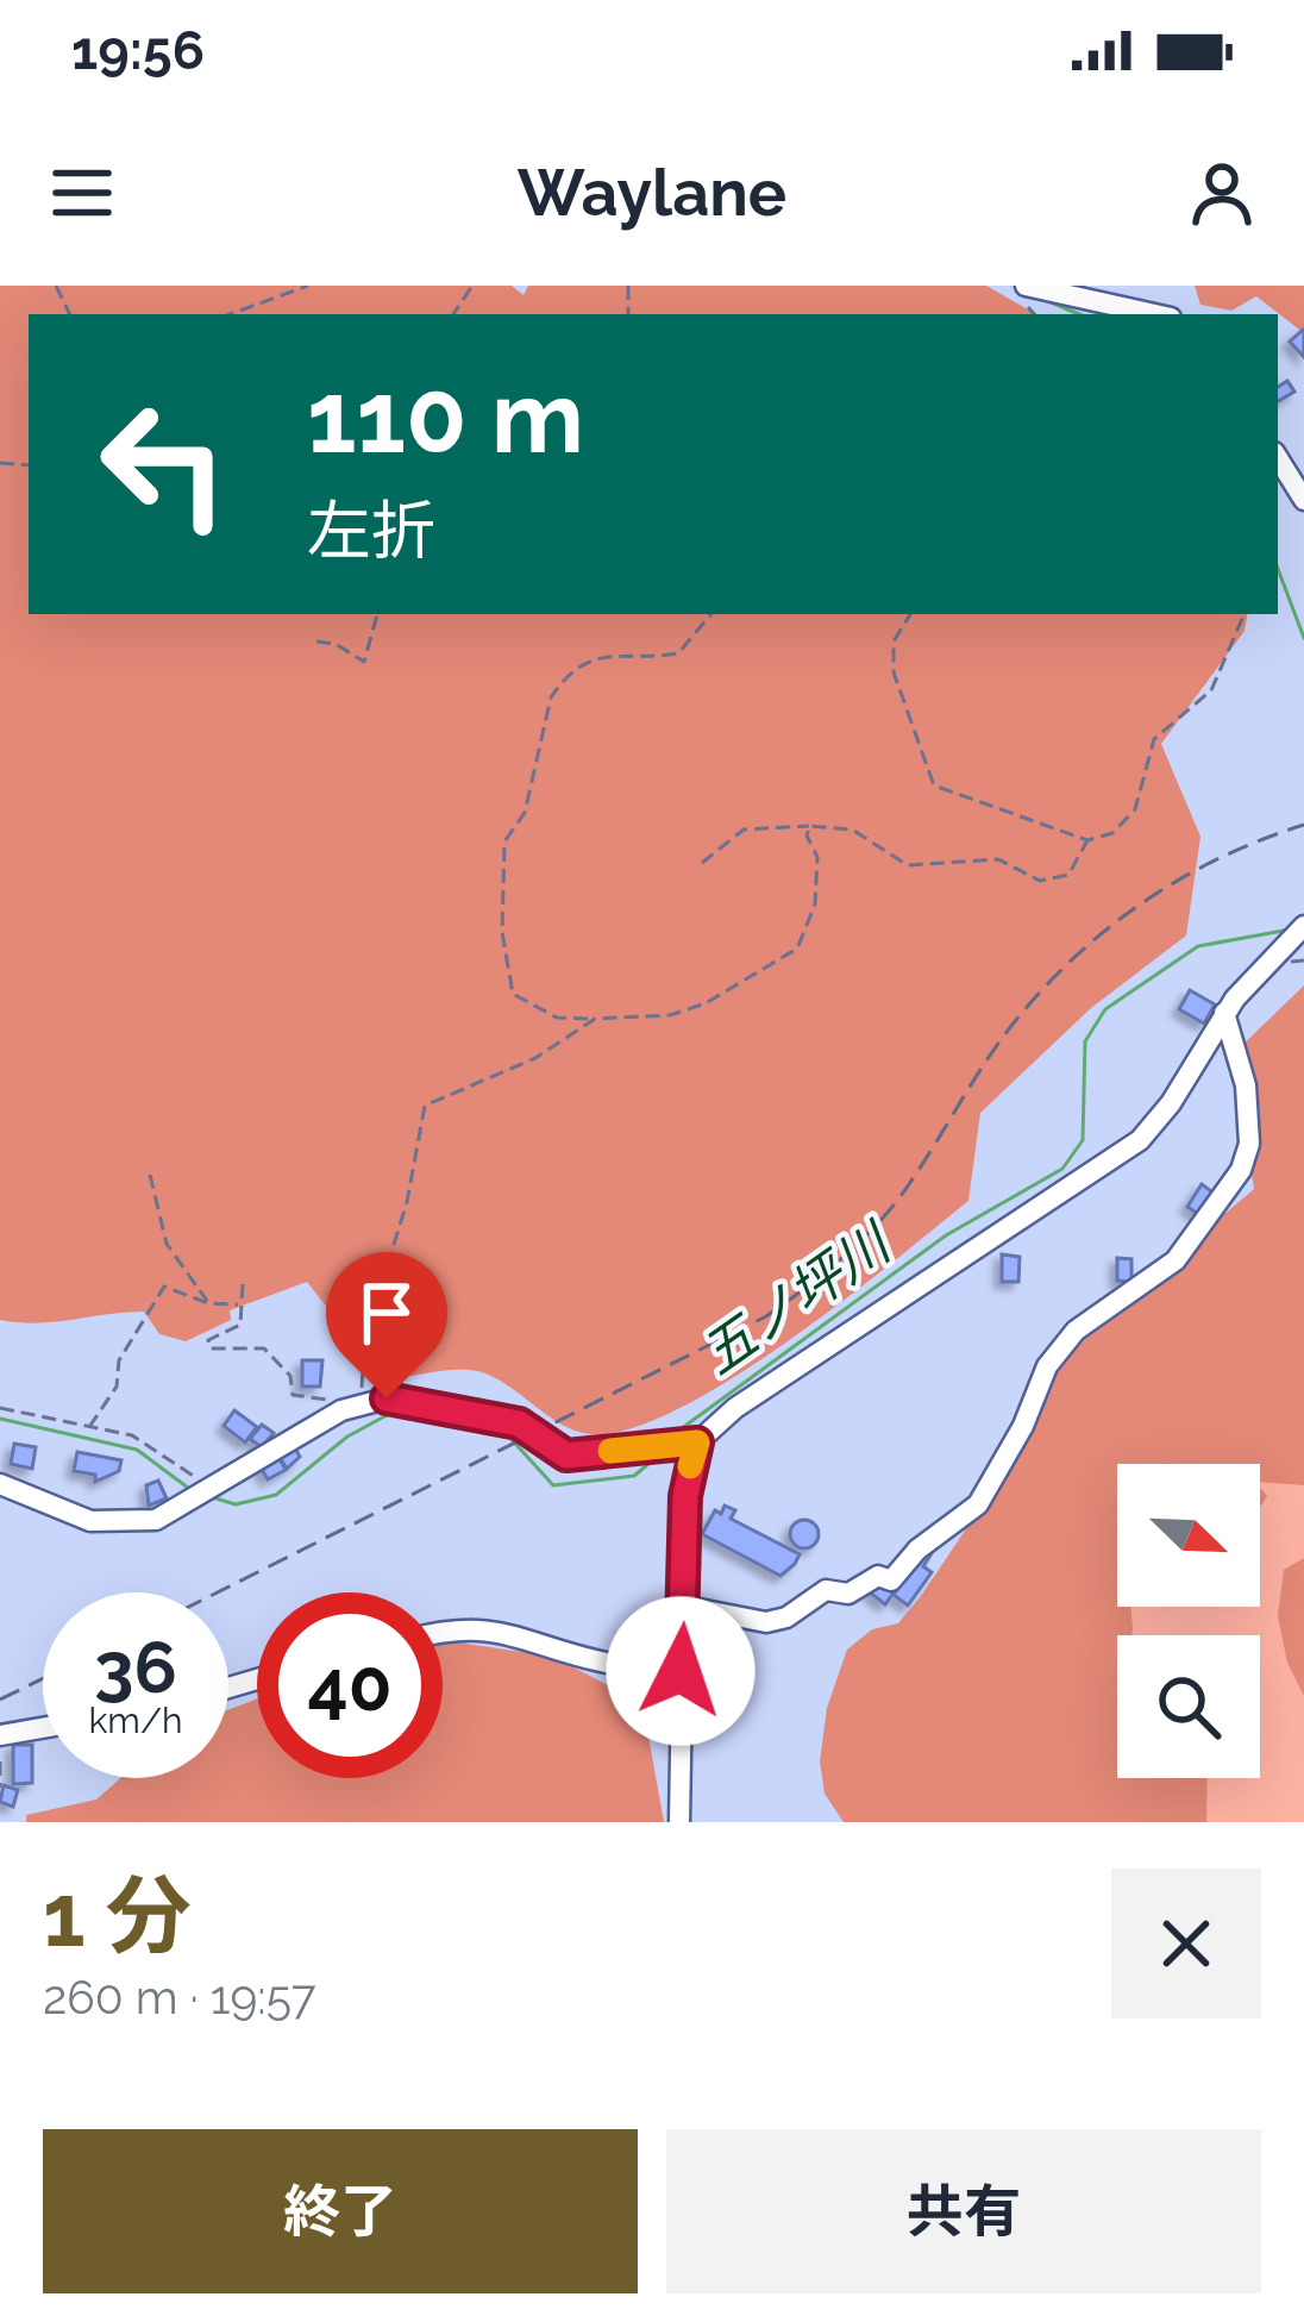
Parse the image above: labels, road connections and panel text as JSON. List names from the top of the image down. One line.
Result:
{"water":["五ノ坪川"],"north":"bottom right","page":{"status":"19:56","header":"Waylane","turn":["110 m","左折"],"speed":"36 km/h","limit":"40","heading":["1 分","260 m · 19:57"],"buttons":["終了","共有"]}}
